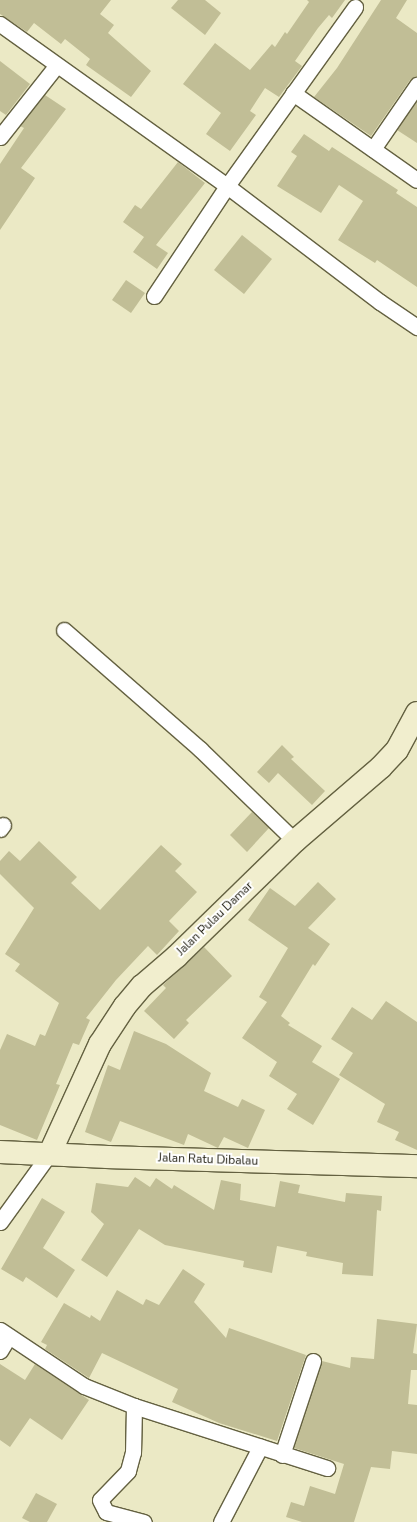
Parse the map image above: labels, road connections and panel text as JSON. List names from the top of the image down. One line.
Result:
{"streets":{"street":["Jalan Pulau Damar","Jalan Ratu Dibalau"]},"crossings":[["Jalan Pulau Damar","Jalan Ratu Dibalau"]]}
